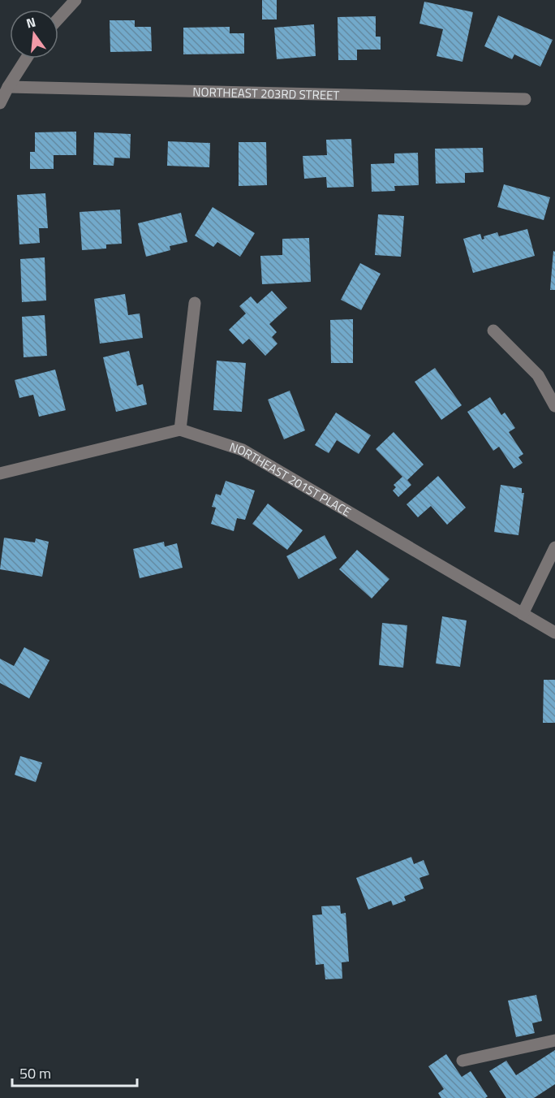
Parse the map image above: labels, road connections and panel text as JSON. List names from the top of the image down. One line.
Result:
{"streets":{"street":["NORTHEAST 203RD STREET","NORTHEAST 201ST PLACE"]},"scale_bar":"50 m","north":"top"}
